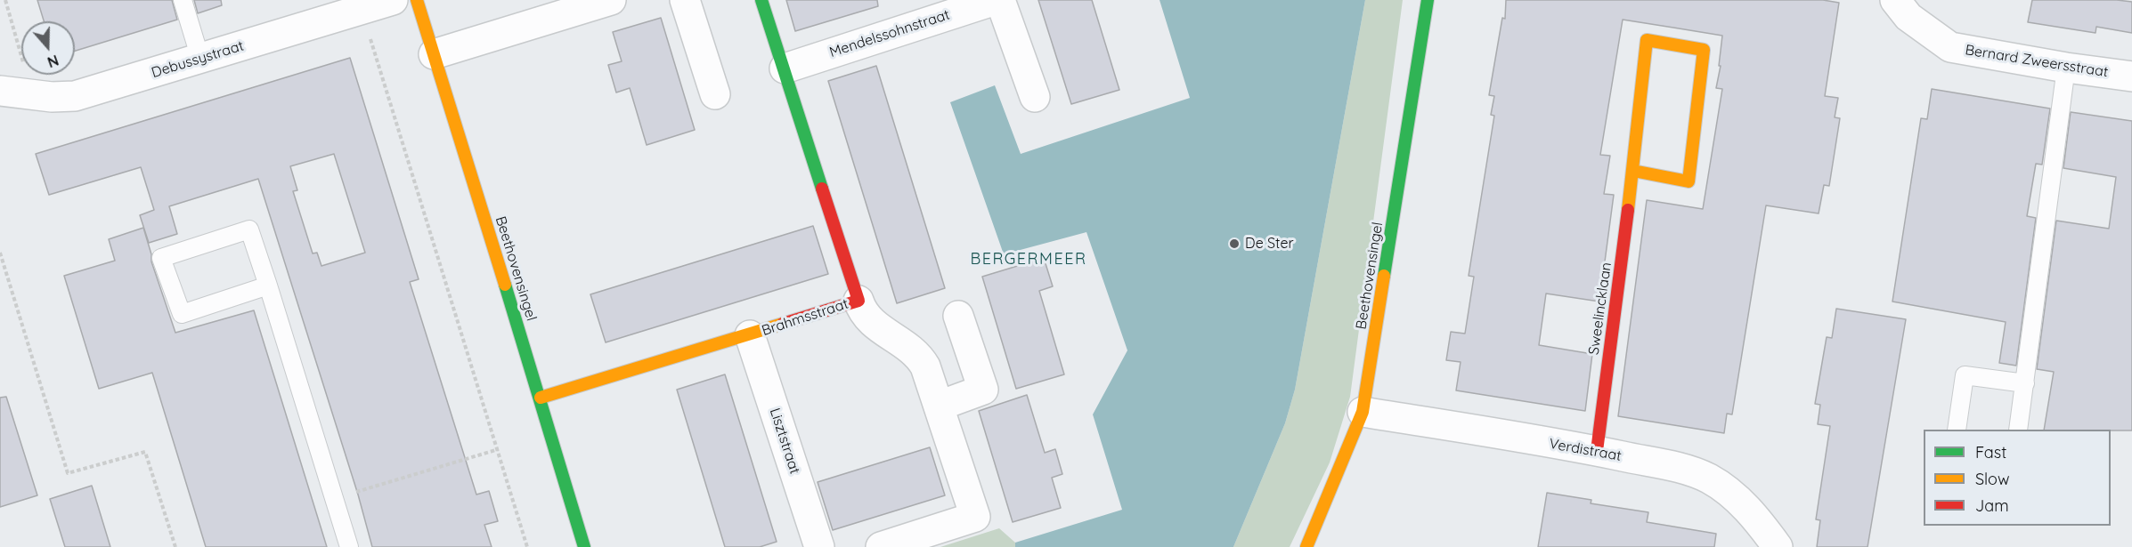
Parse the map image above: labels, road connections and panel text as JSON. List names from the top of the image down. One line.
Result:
{"streets":{"street":["Mendelssohnstraat","Debussystraat","Bernard Zweersstraat","Beethovensingel","Sweelincklaan","Brahmsstraat","Lisztstraat","Verdistraat"]},"crossings":[["Mendelssohnstraat","Brahmsstraat"],["Beethovensingel","Brahmsstraat"],["Beethovensingel","Verdistraat"],["Sweelincklaan","Verdistraat"],["Brahmsstraat","Lisztstraat"]],"districts":["BERGERMEER"],"places":["De Ster"],"legend":["Fast","Slow","Jam"],"north":"bottom"}
